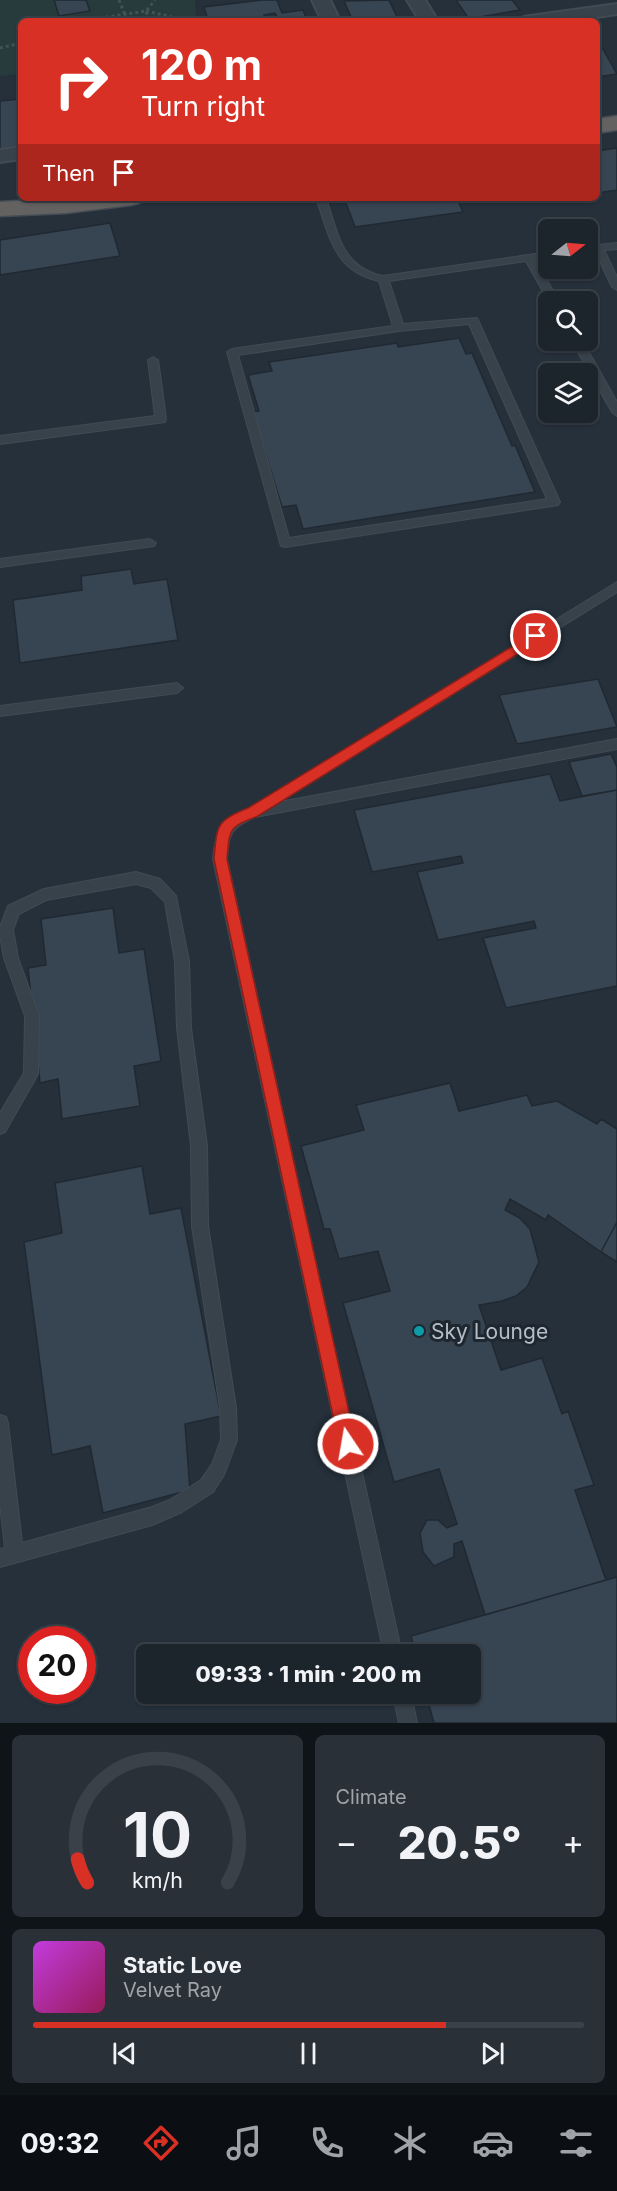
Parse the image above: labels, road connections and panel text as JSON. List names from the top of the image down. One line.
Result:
{"places":["Sky Lounge"],"north":"right","page":{"turn":["120 m","Turn right"],"then":"Then","limit":"20","trip":"09:33 · 1 min · 200 m","tile":"Climate","heat":["−","20.5°","+"],"song":["Static Love","Velvet Ray"],"tabs":"09:32","gauge":["10","km/h"]}}
